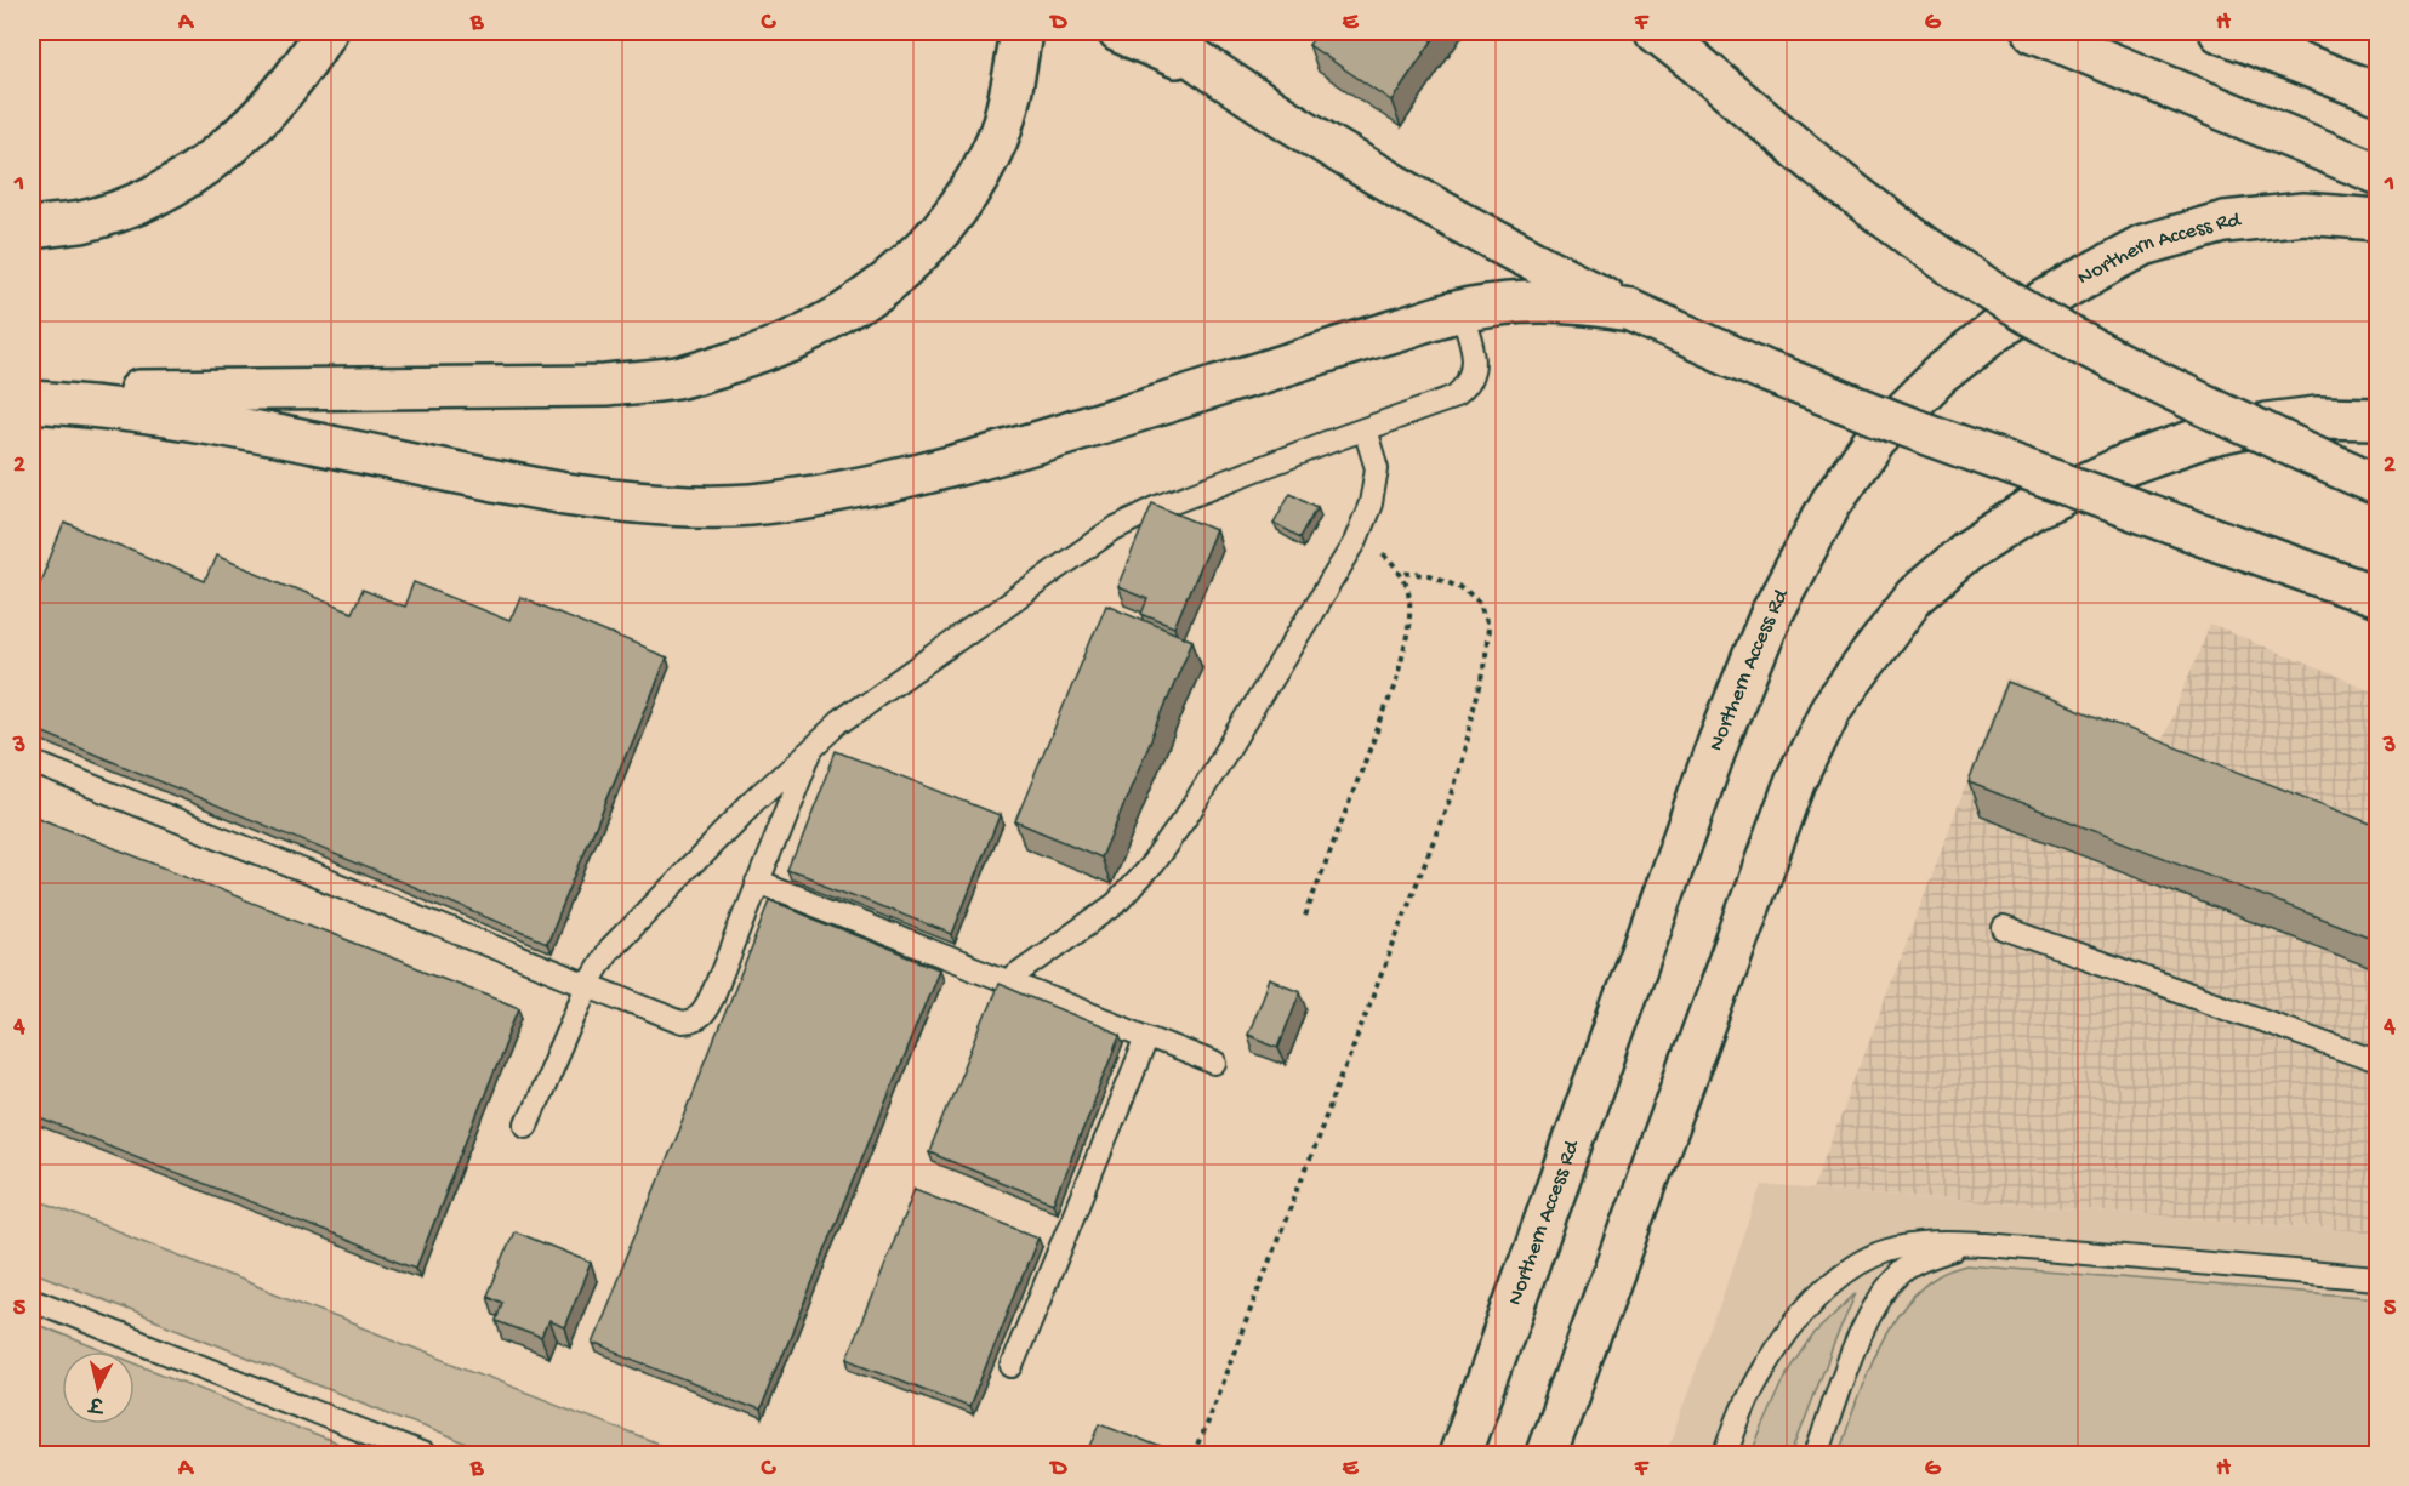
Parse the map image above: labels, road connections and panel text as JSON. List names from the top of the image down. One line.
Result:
{"streets":{"main road":["Northern Access Rd"]},"north":"bottom","grid":{"columns":["A","B","C","D","E","F","G","H"],"rows":["1","2","3","4","5"]}}
